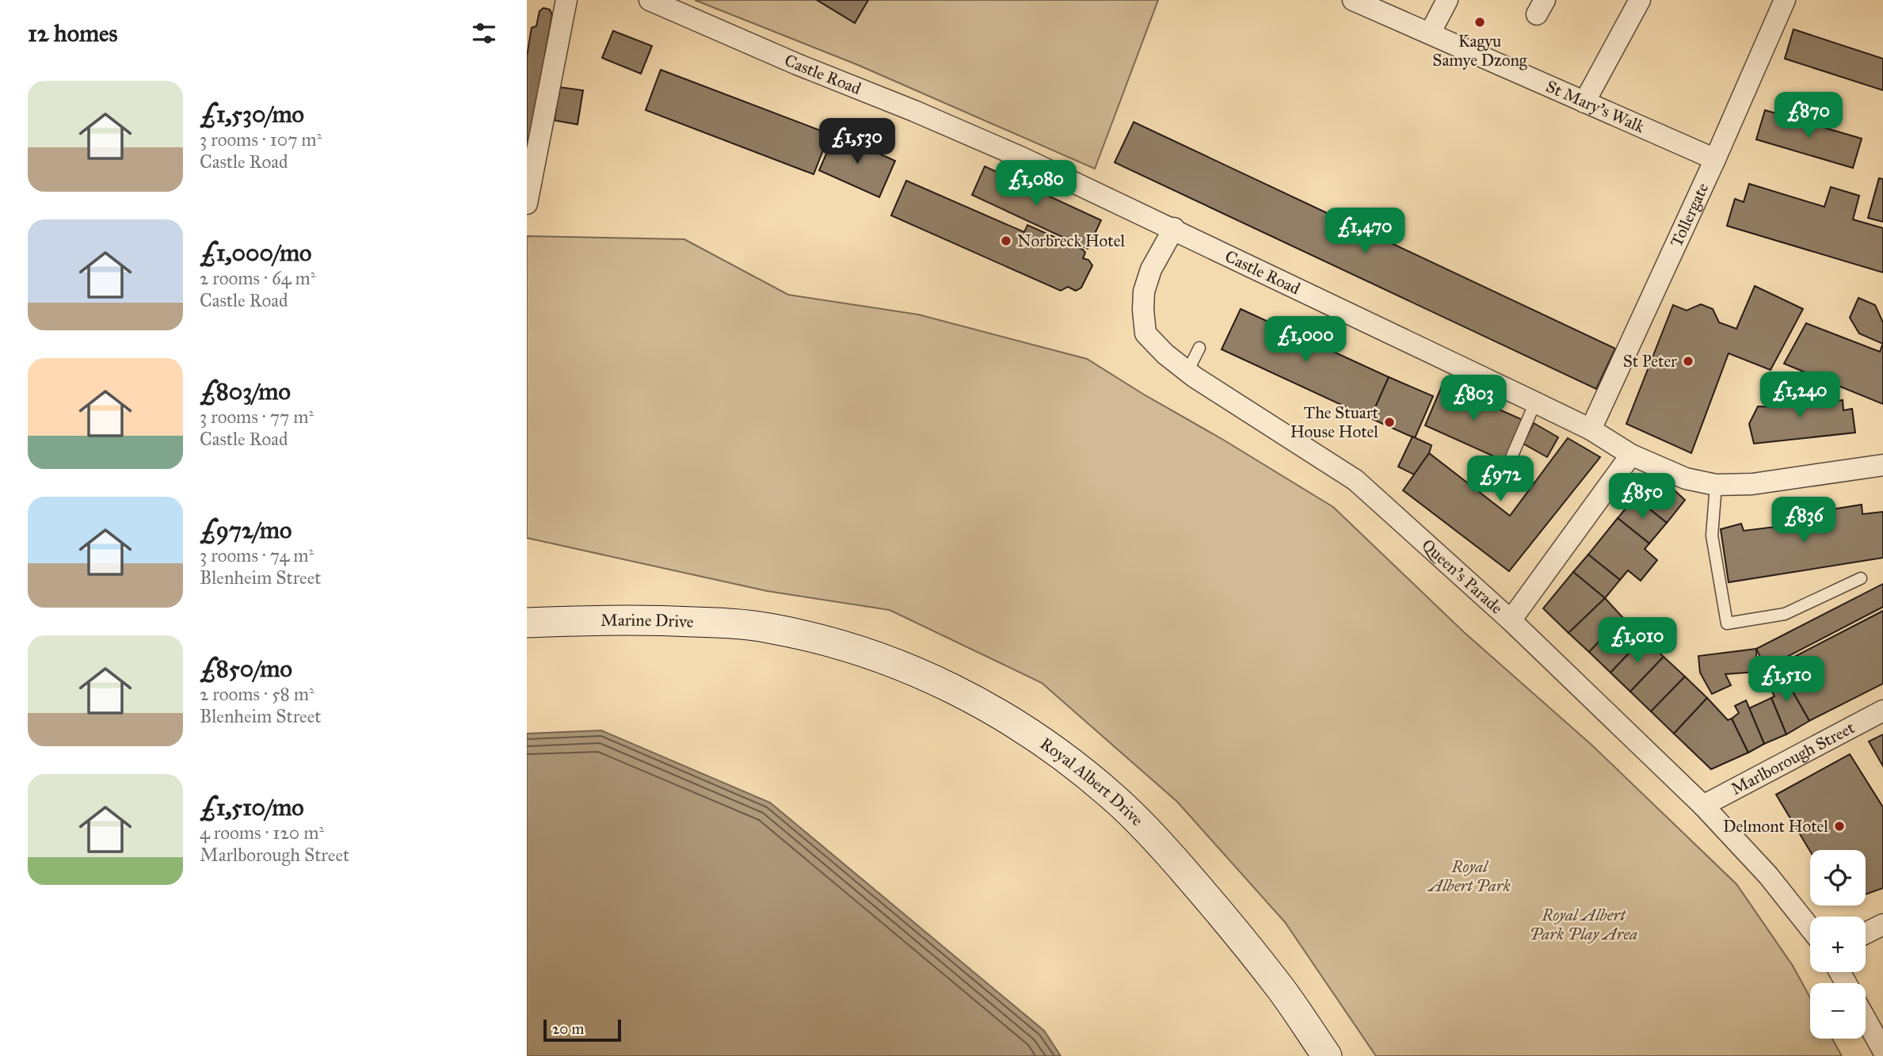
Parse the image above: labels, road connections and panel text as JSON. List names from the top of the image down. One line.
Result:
{"streets":{"street":["Castle Road","St Mary's Walk","Tollergate","Queen's Parade","Marine Drive","Marlborough Street","Royal Albert Drive"]},"crossings":[["Castle Road","Tollergate"],["Castle Road","Queen's Parade"],["St Mary's Walk","Tollergate"],["Queen's Parade","Marlborough Street"],["Marine Drive","Royal Albert Drive"]],"parks":["Royal Albert Park","Royal Albert Park Play Area"],"places":["Kagyu Samye Dzong","Norbreck Hotel","St Peter","The Stuart House Hotel","Delmont Hotel"],"scale_bar":"20 m","page":{"heading":"12 homes","list":[{"name":"£1,530/mo","note":"3 rooms · 107 m² · Castle Road"},{"name":"£1,000/mo","note":"2 rooms · 64 m² · Castle Road"},{"name":"£803/mo","note":"3 rooms · 77 m² · Castle Road"},{"name":"£972/mo","note":"3 rooms · 74 m² · Blenheim Street"},{"name":"£850/mo","note":"2 rooms · 58 m² · Blenheim Street"},{"name":"£1,510/mo","note":"4 rooms · 120 m² · Marlborough Street"}],"price":["£870","£1,530","£1,080","£1,470","£1,000","£1,240","£803","£972","£850","£836","£1,010","£1,510"],"map_buttons":["+","−"],"scale":"20 m"}}
